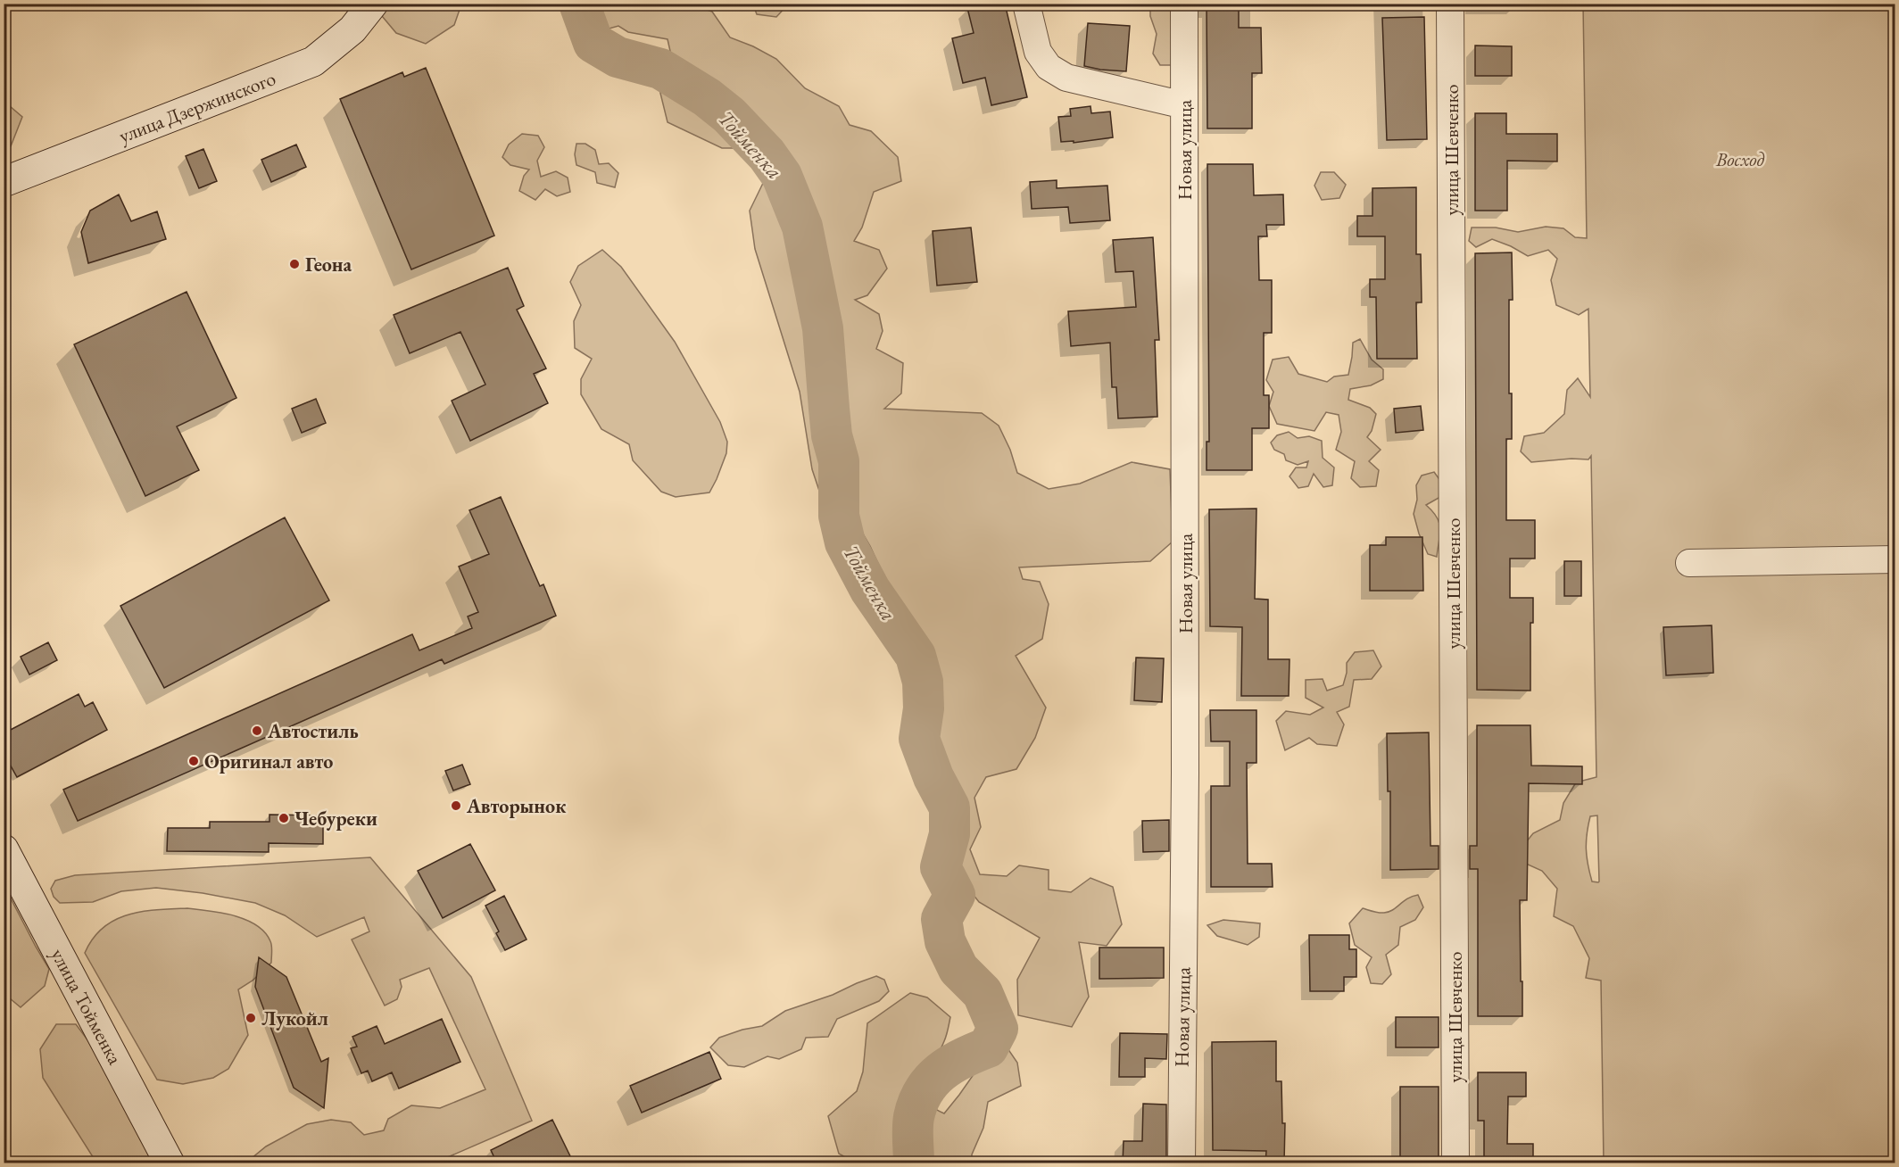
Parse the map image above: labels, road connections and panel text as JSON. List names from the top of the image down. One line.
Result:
{"streets":{"street":["улица Дзержинского","Новая улица","улица Шевченко","улица Тойменка"]},"water":["Тойменка"],"parks":["Восход"],"places":["Геона","Автостиль","Оригинал авто","Авторынок","Чебуреки","Лукойл"]}
